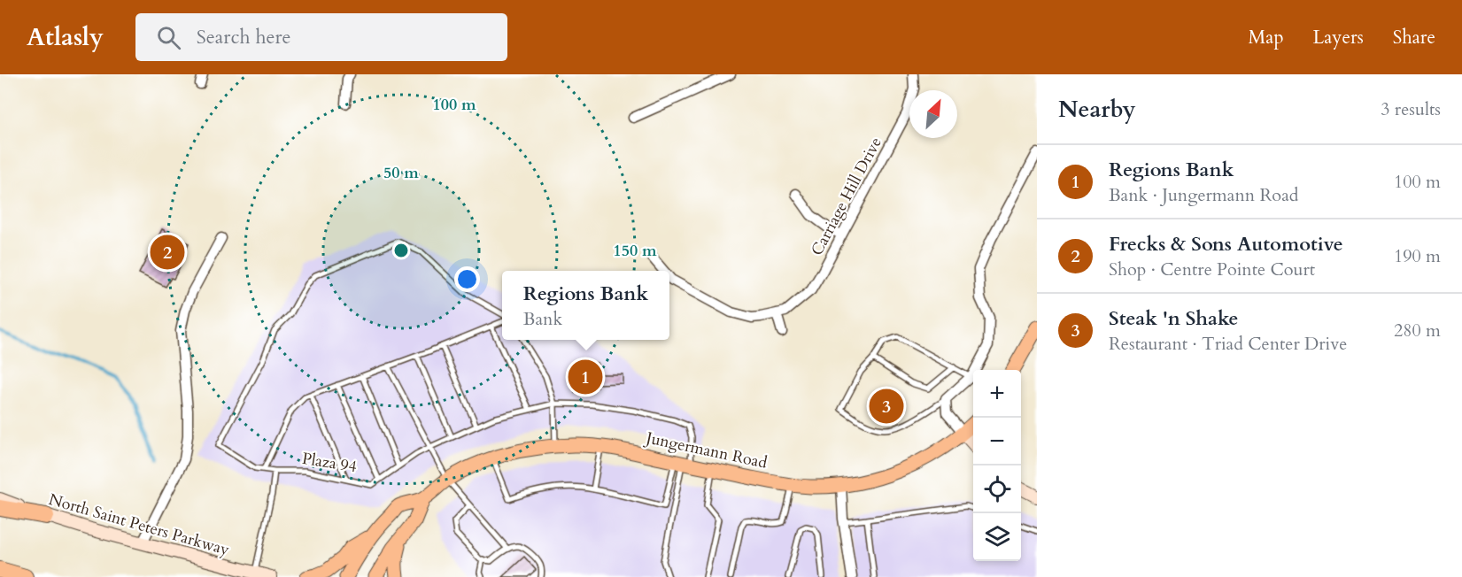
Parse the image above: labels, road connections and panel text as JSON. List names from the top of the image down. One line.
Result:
{"streets":{"main road":["Jungermann Road","North Saint Peters Parkway"],"street":["Carriage Hill Drive"],"lane":["Plaza 94"]},"north":"top right","page":{"header":"Atlasly","search":"Search here","nav":["Map","Layers","Share"],"heading":["Nearby","3 results"],"list":[{"mark":"1","name":"Regions Bank","note":"Bank · Jungermann Road","value":"100 m"},{"mark":"2","name":"Frecks & Sons Automotive","note":"Shop · Centre Pointe Court","value":"190 m"},{"mark":"3","name":"Steak 'n Shake","note":"Restaurant · Triad Center Drive","value":"280 m"}],"pins":["2","1","3"],"popup":["Regions Bank","Bank"],"map_buttons":["+","−"]},"rings":["100 m","50 m","150 m"]}
